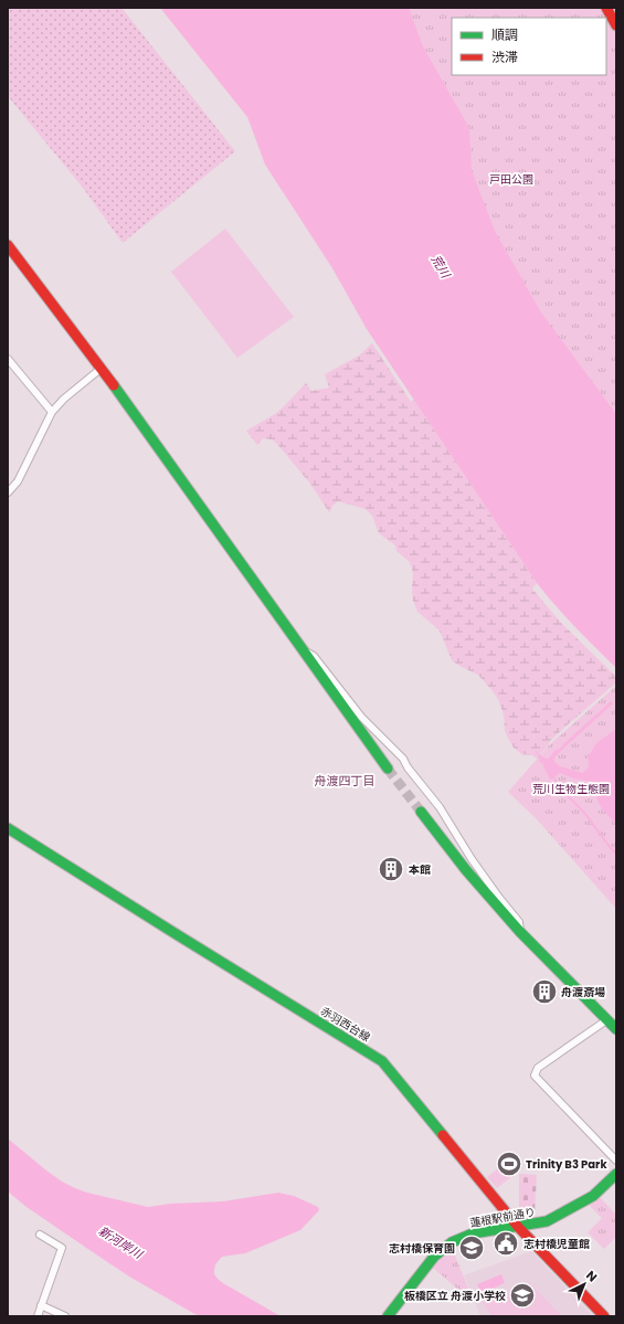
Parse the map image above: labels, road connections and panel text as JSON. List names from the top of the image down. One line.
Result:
{"streets":{"street":["赤羽西台線","蓮根駅前通り"]},"crossings":[["赤羽西台線","蓮根駅前通り"]],"districts":["舟渡四丁目"],"water":["荒川","新河岸川"],"parks":["戸田公園","荒川生物生態園"],"places":{"building":["本館","舟渡斎場"],"sports":["Trinity B3 Park"],"public building":["志村橋児童館"],"school or university":["志村橋保育園","板橋区立 舟渡小学校"]},"legend":["順調","渋滞"],"north":"top right"}
